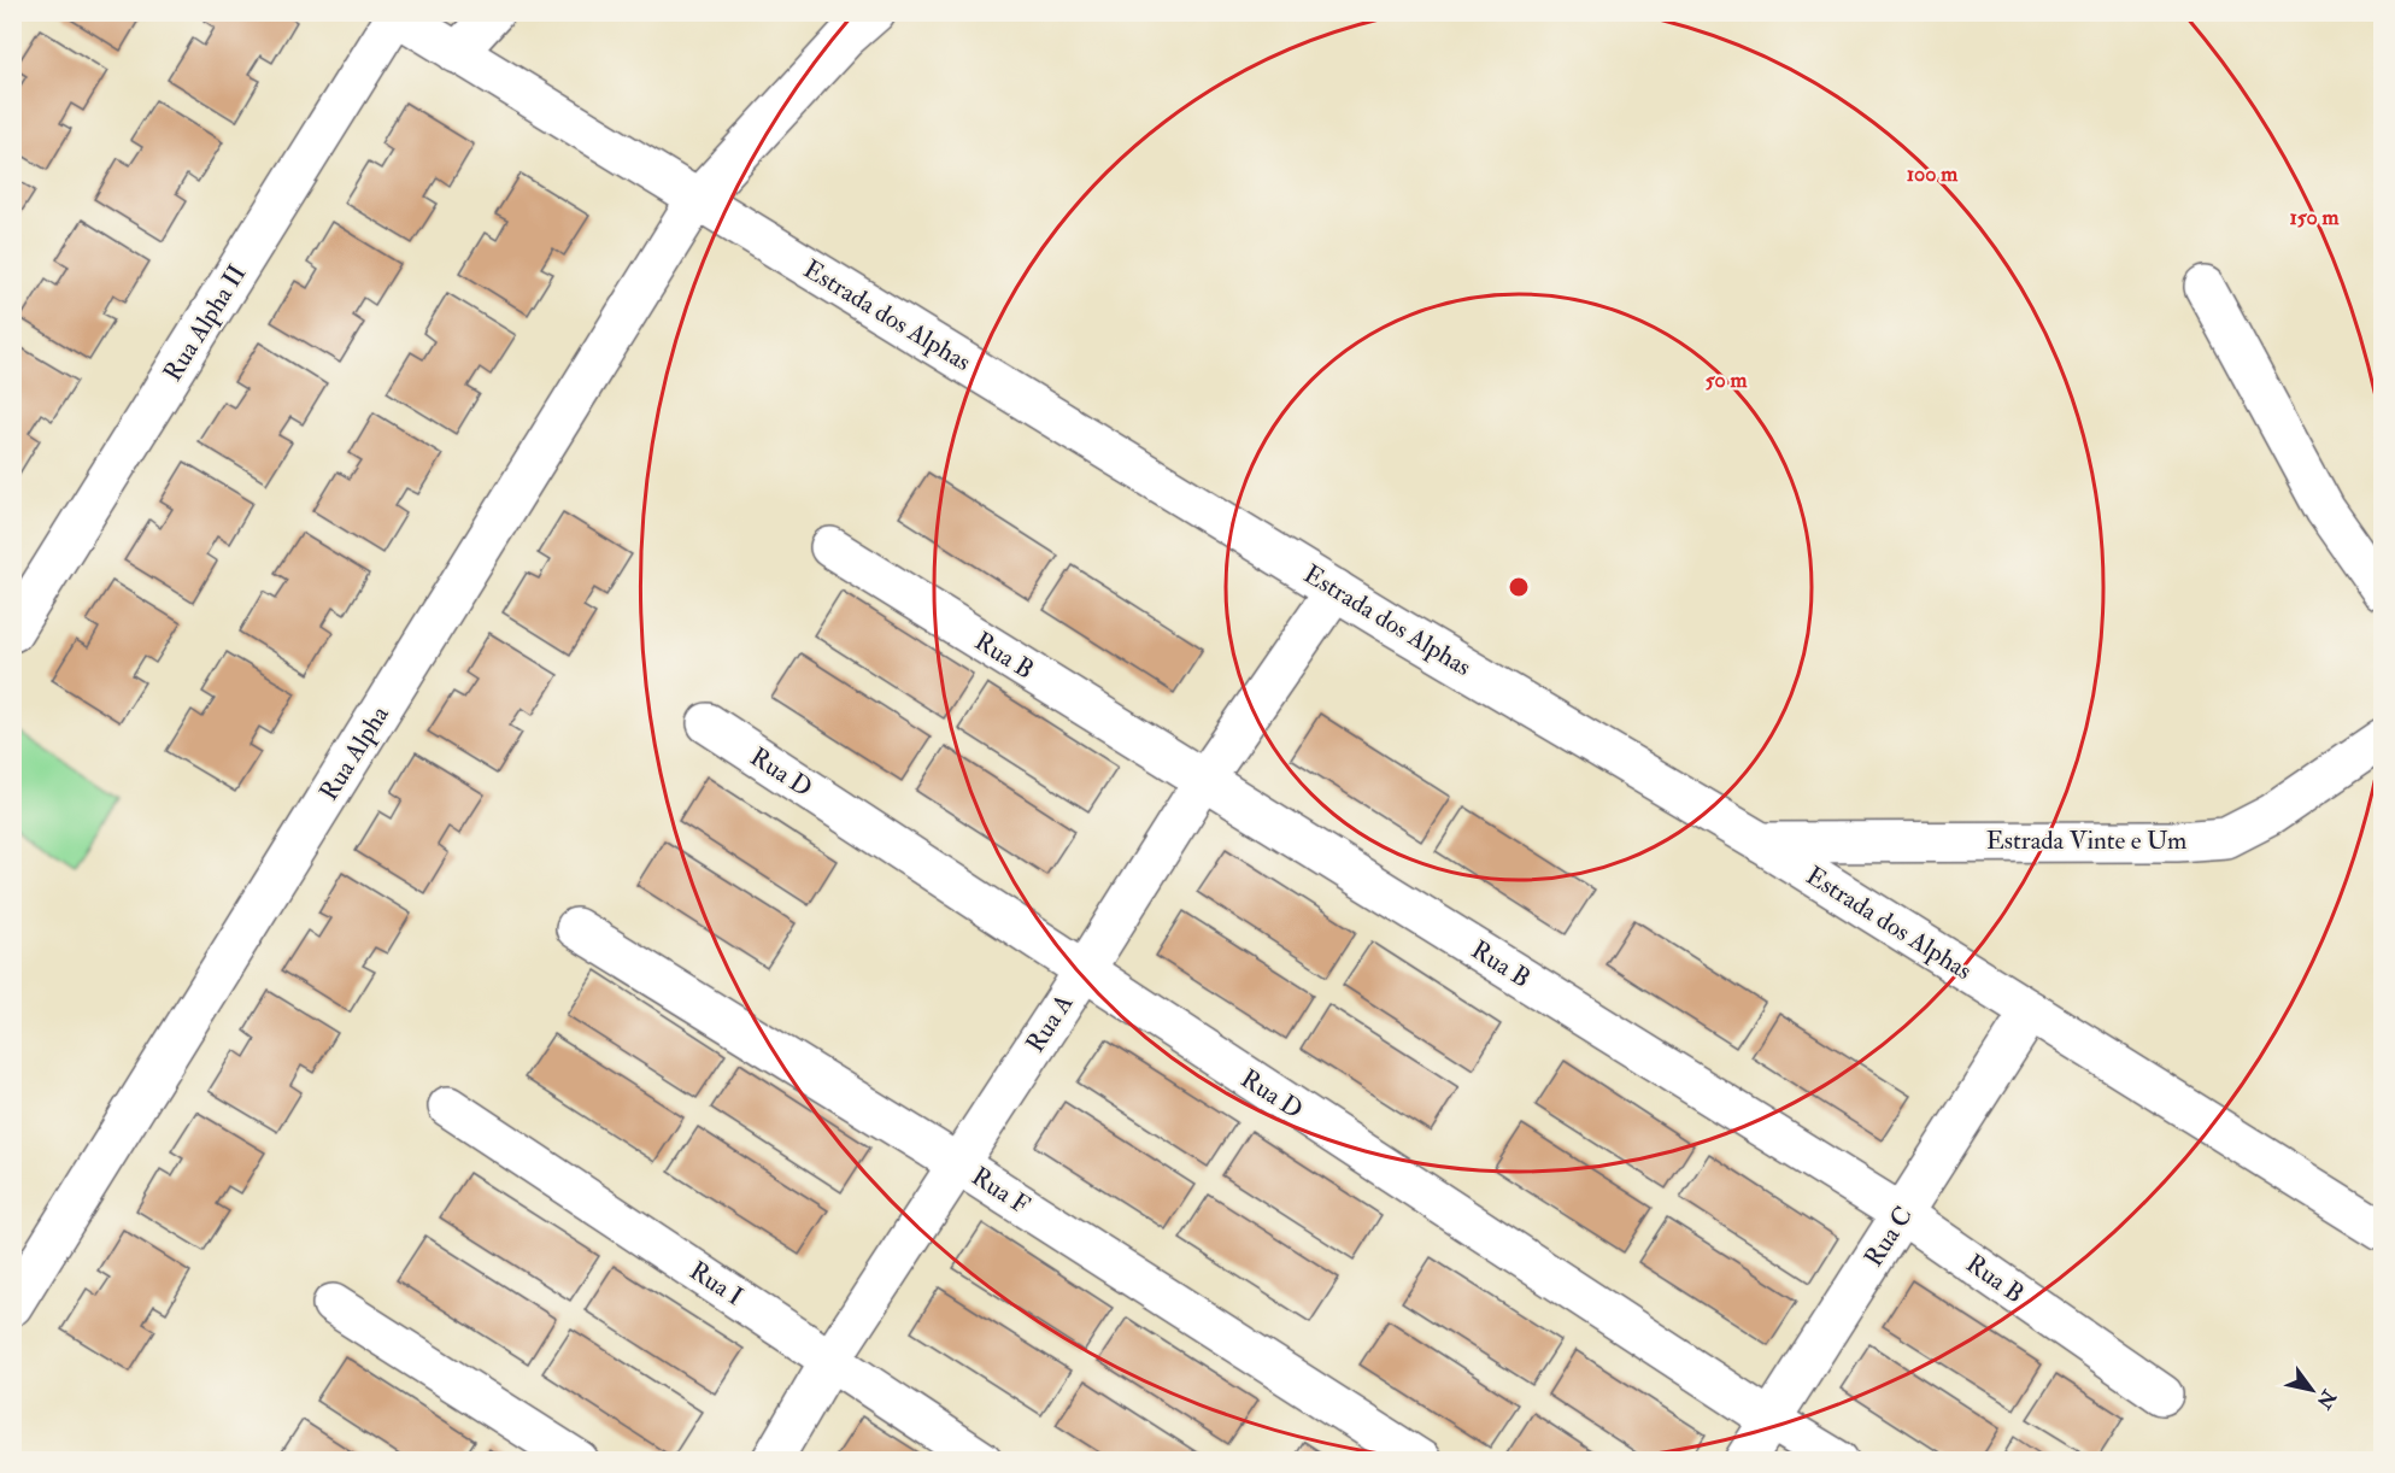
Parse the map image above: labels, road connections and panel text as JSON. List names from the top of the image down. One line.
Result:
{"streets":{"street":["Estrada dos Alphas","Rua Alpha II","Rua B","Rua Alpha","Rua D","Estrada Vinte e Um","Rua A","Rua F","Rua C","Rua I"]},"crossings":[["Estrada dos Alphas","Rua Alpha II"],["Estrada dos Alphas","Rua Alpha"],["Estrada dos Alphas","Estrada Vinte e Um"],["Estrada dos Alphas","Rua A"],["Estrada dos Alphas","Rua C"],["Rua B","Rua A"],["Rua B","Rua C"],["Rua D","Rua A"],["Rua D","Rua C"],["Rua A","Rua F"],["Rua A","Rua I"]],"north":"bottom right","rings":["100 m","150 m","50 m"]}
